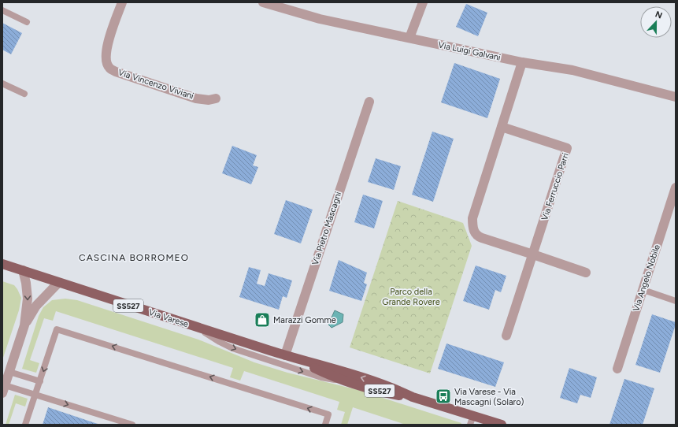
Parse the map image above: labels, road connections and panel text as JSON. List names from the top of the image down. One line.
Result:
{"streets":{"main road":["SS527","Via Varese"],"street":["Via Luigi Galvani","Via Vincenzo Viviani","Via Ferruccio Parri","Via Pietro Mascagni","Via Angelo Nobile"]},"crossings":[["Via Pietro Mascagni","Via Varese"]],"districts":["CASCINA BORROMEO"],"parks":["Parco della Grande Rovere"],"places":{"shop":["Marazzi Gomme"],"bus stop":["Via Varese - Via Mascagni (Solaro)"]},"north":"top"}
